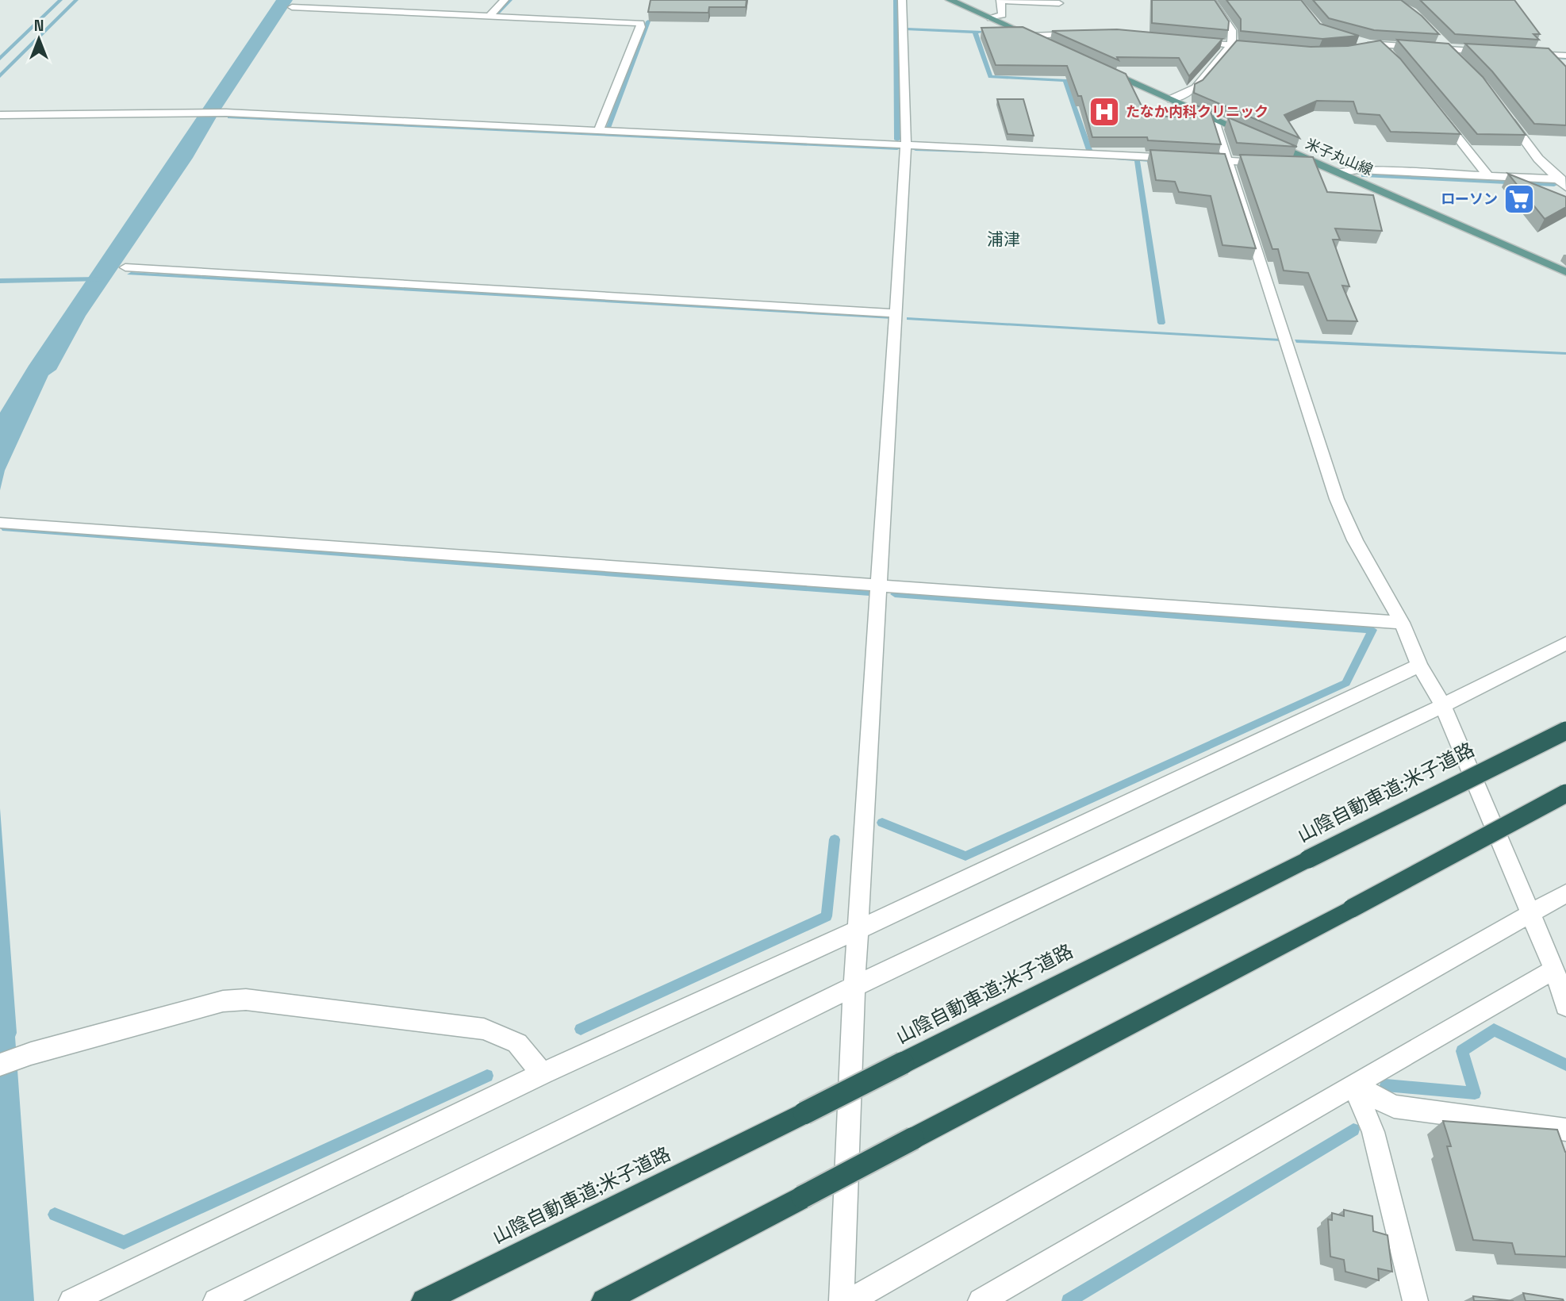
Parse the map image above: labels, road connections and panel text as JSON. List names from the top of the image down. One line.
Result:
{"streets":{"highway":["山陰自動車道;米子道路"],"main road":["米子丸山線"]},"districts":["浦津"],"places":{"hospital":["たなか内科クリニック"],"supermarket":["ローソン"]},"north":"top"}
